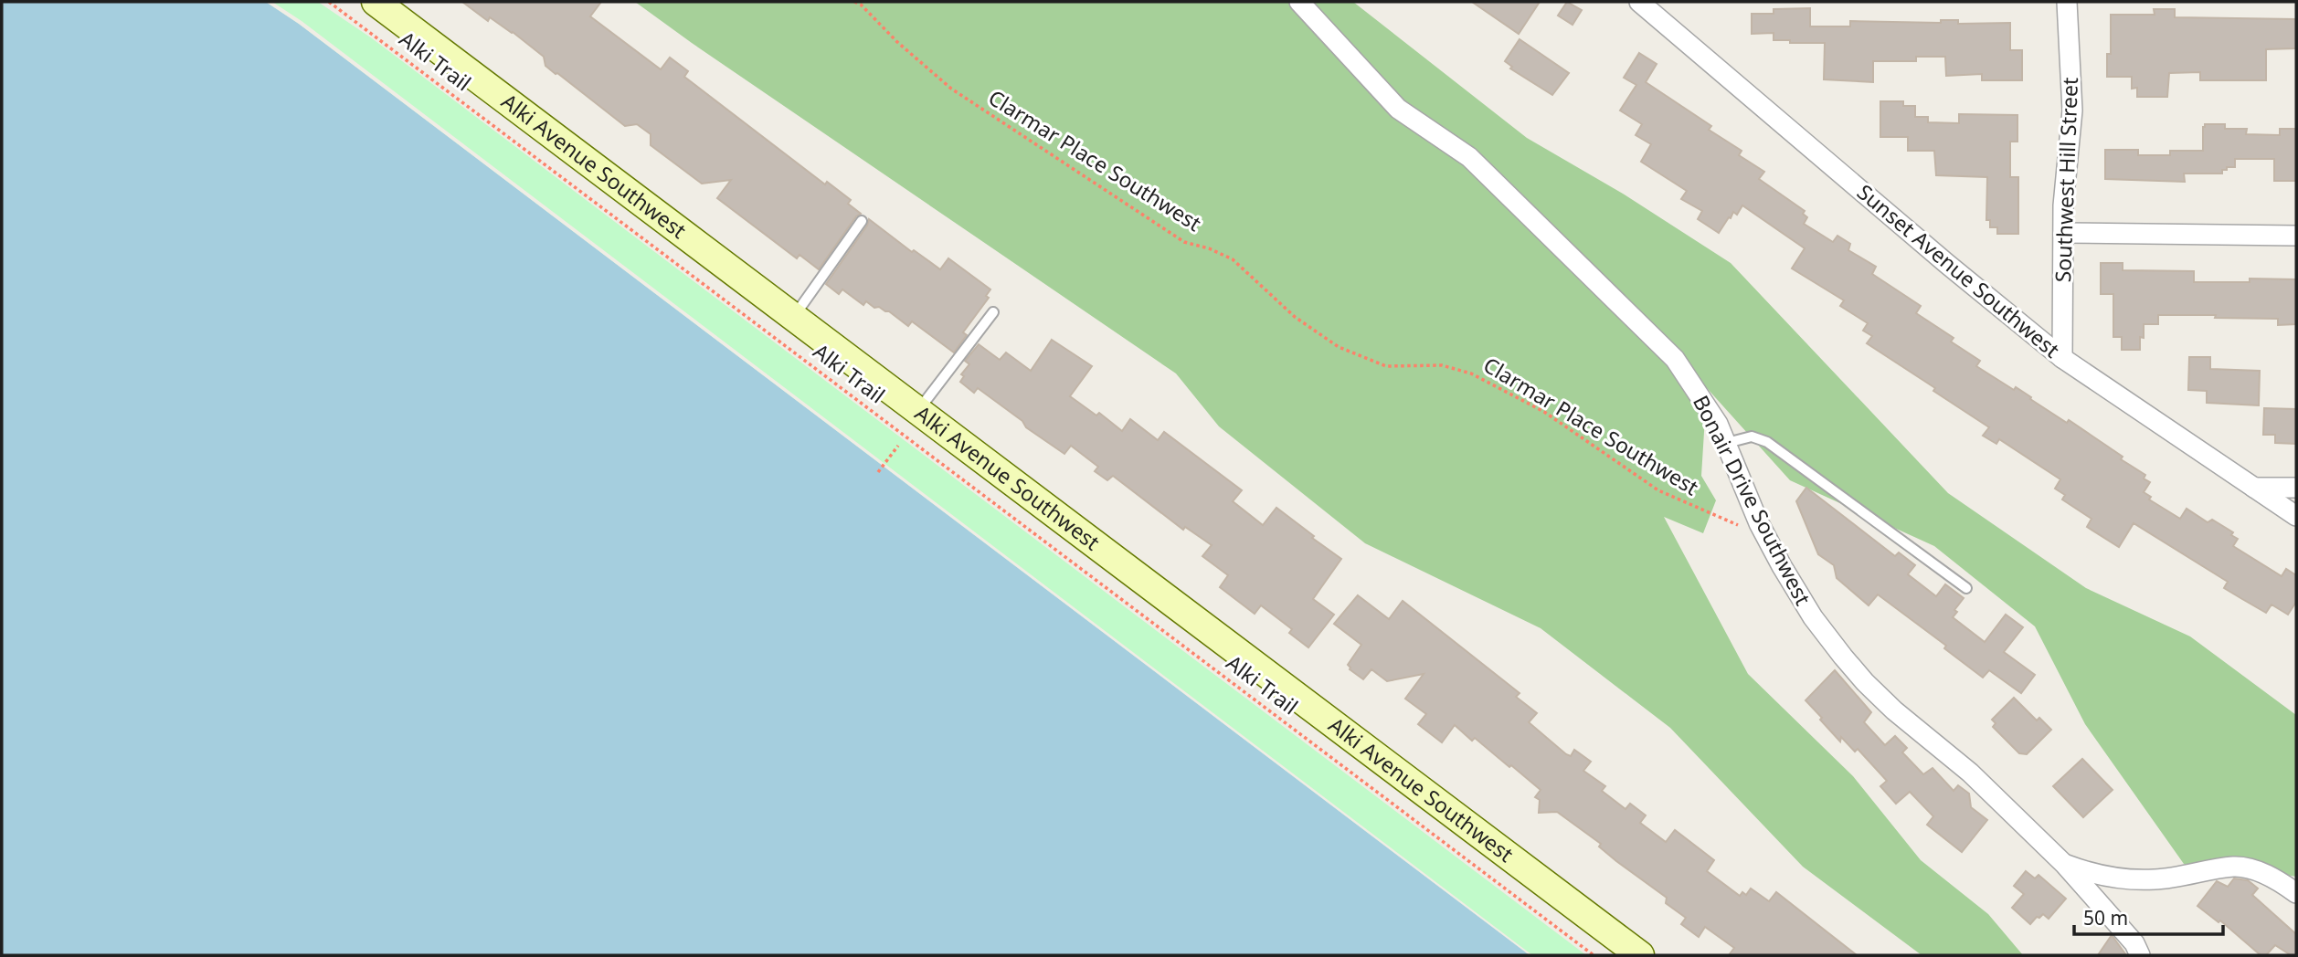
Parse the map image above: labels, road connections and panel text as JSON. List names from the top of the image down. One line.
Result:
{"streets":{"main road":["Alki Avenue Southwest"],"street":["Southwest Hill Street","Sunset Avenue Southwest","Bonair Drive Southwest"],"path":["Alki Trail","Clarmar Place Southwest"]},"crossings":[["Southwest Hill Street","Sunset Avenue Southwest"]],"scale_bar":"50 m"}
